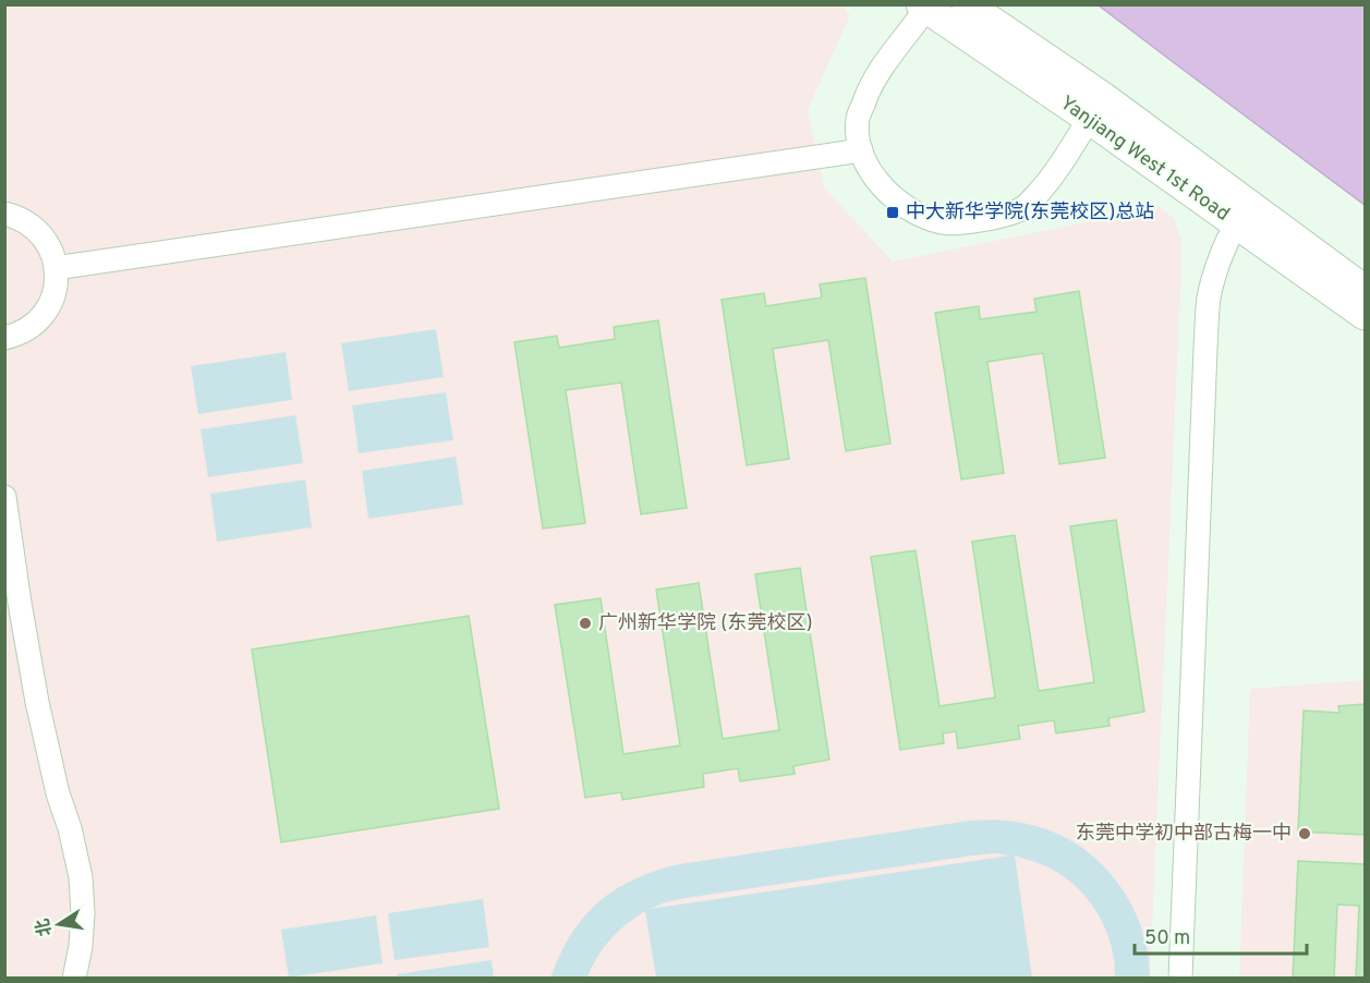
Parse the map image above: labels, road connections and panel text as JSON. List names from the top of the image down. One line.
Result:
{"streets":{"street":["Yanjiang West 1st Road"]},"places":{"transit":["中大新华学院(东莞校区)总站"],"other":["广州新华学院 (东莞校区)","东莞中学初中部古梅一中"]},"scale_bar":"50 m","north":"left"}
